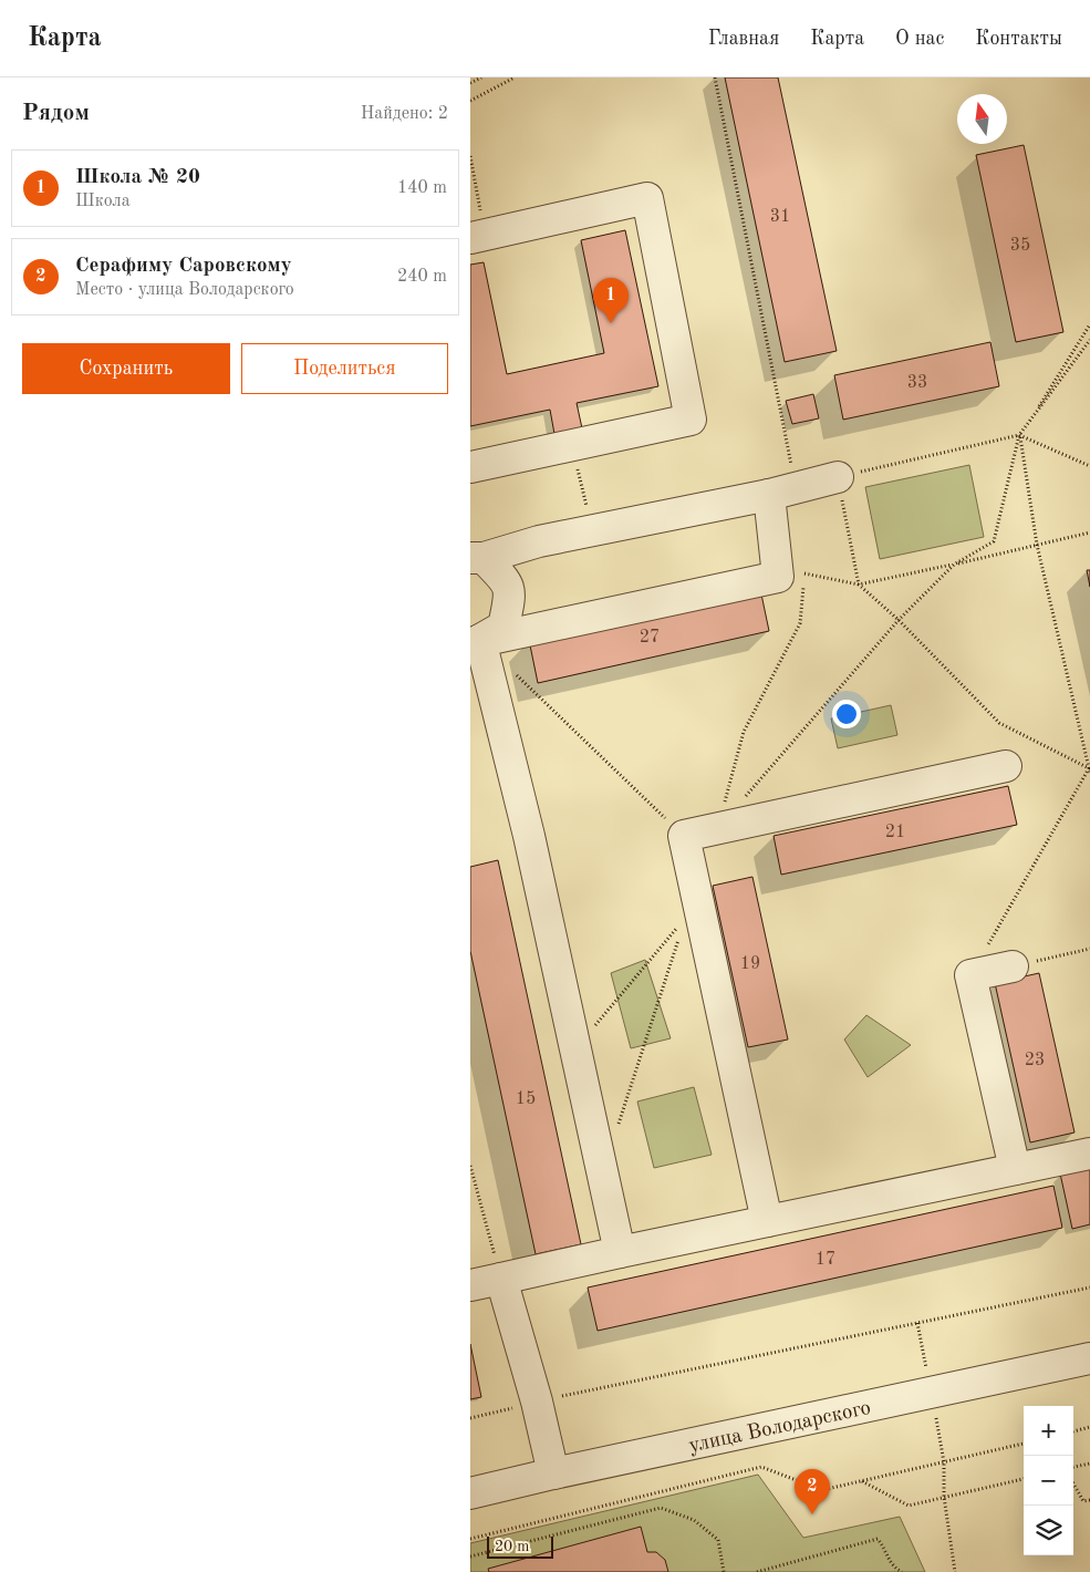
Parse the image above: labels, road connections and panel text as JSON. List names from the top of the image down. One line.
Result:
{"streets":{"street":["улица Володарского"]},"house_numbers":["31","35","33","27","21","19","23","15","17"],"scale_bar":"20 m","north":"top","page":{"header":"Карта","nav":["Главная","Карта","О нас","Контакты"],"heading":["Рядом","Найдено: 2"],"list":[{"mark":"1","name":"Школа № 20","note":"Школа","value":"140 m"},{"mark":"2","name":"Серафиму Саровскому","note":"Место · улица Володарского","value":"240 m"}],"pins":["1","2"],"buttons":["Сохранить","Поделиться"],"map_buttons":["+","−"],"scale":"20 m"}}
